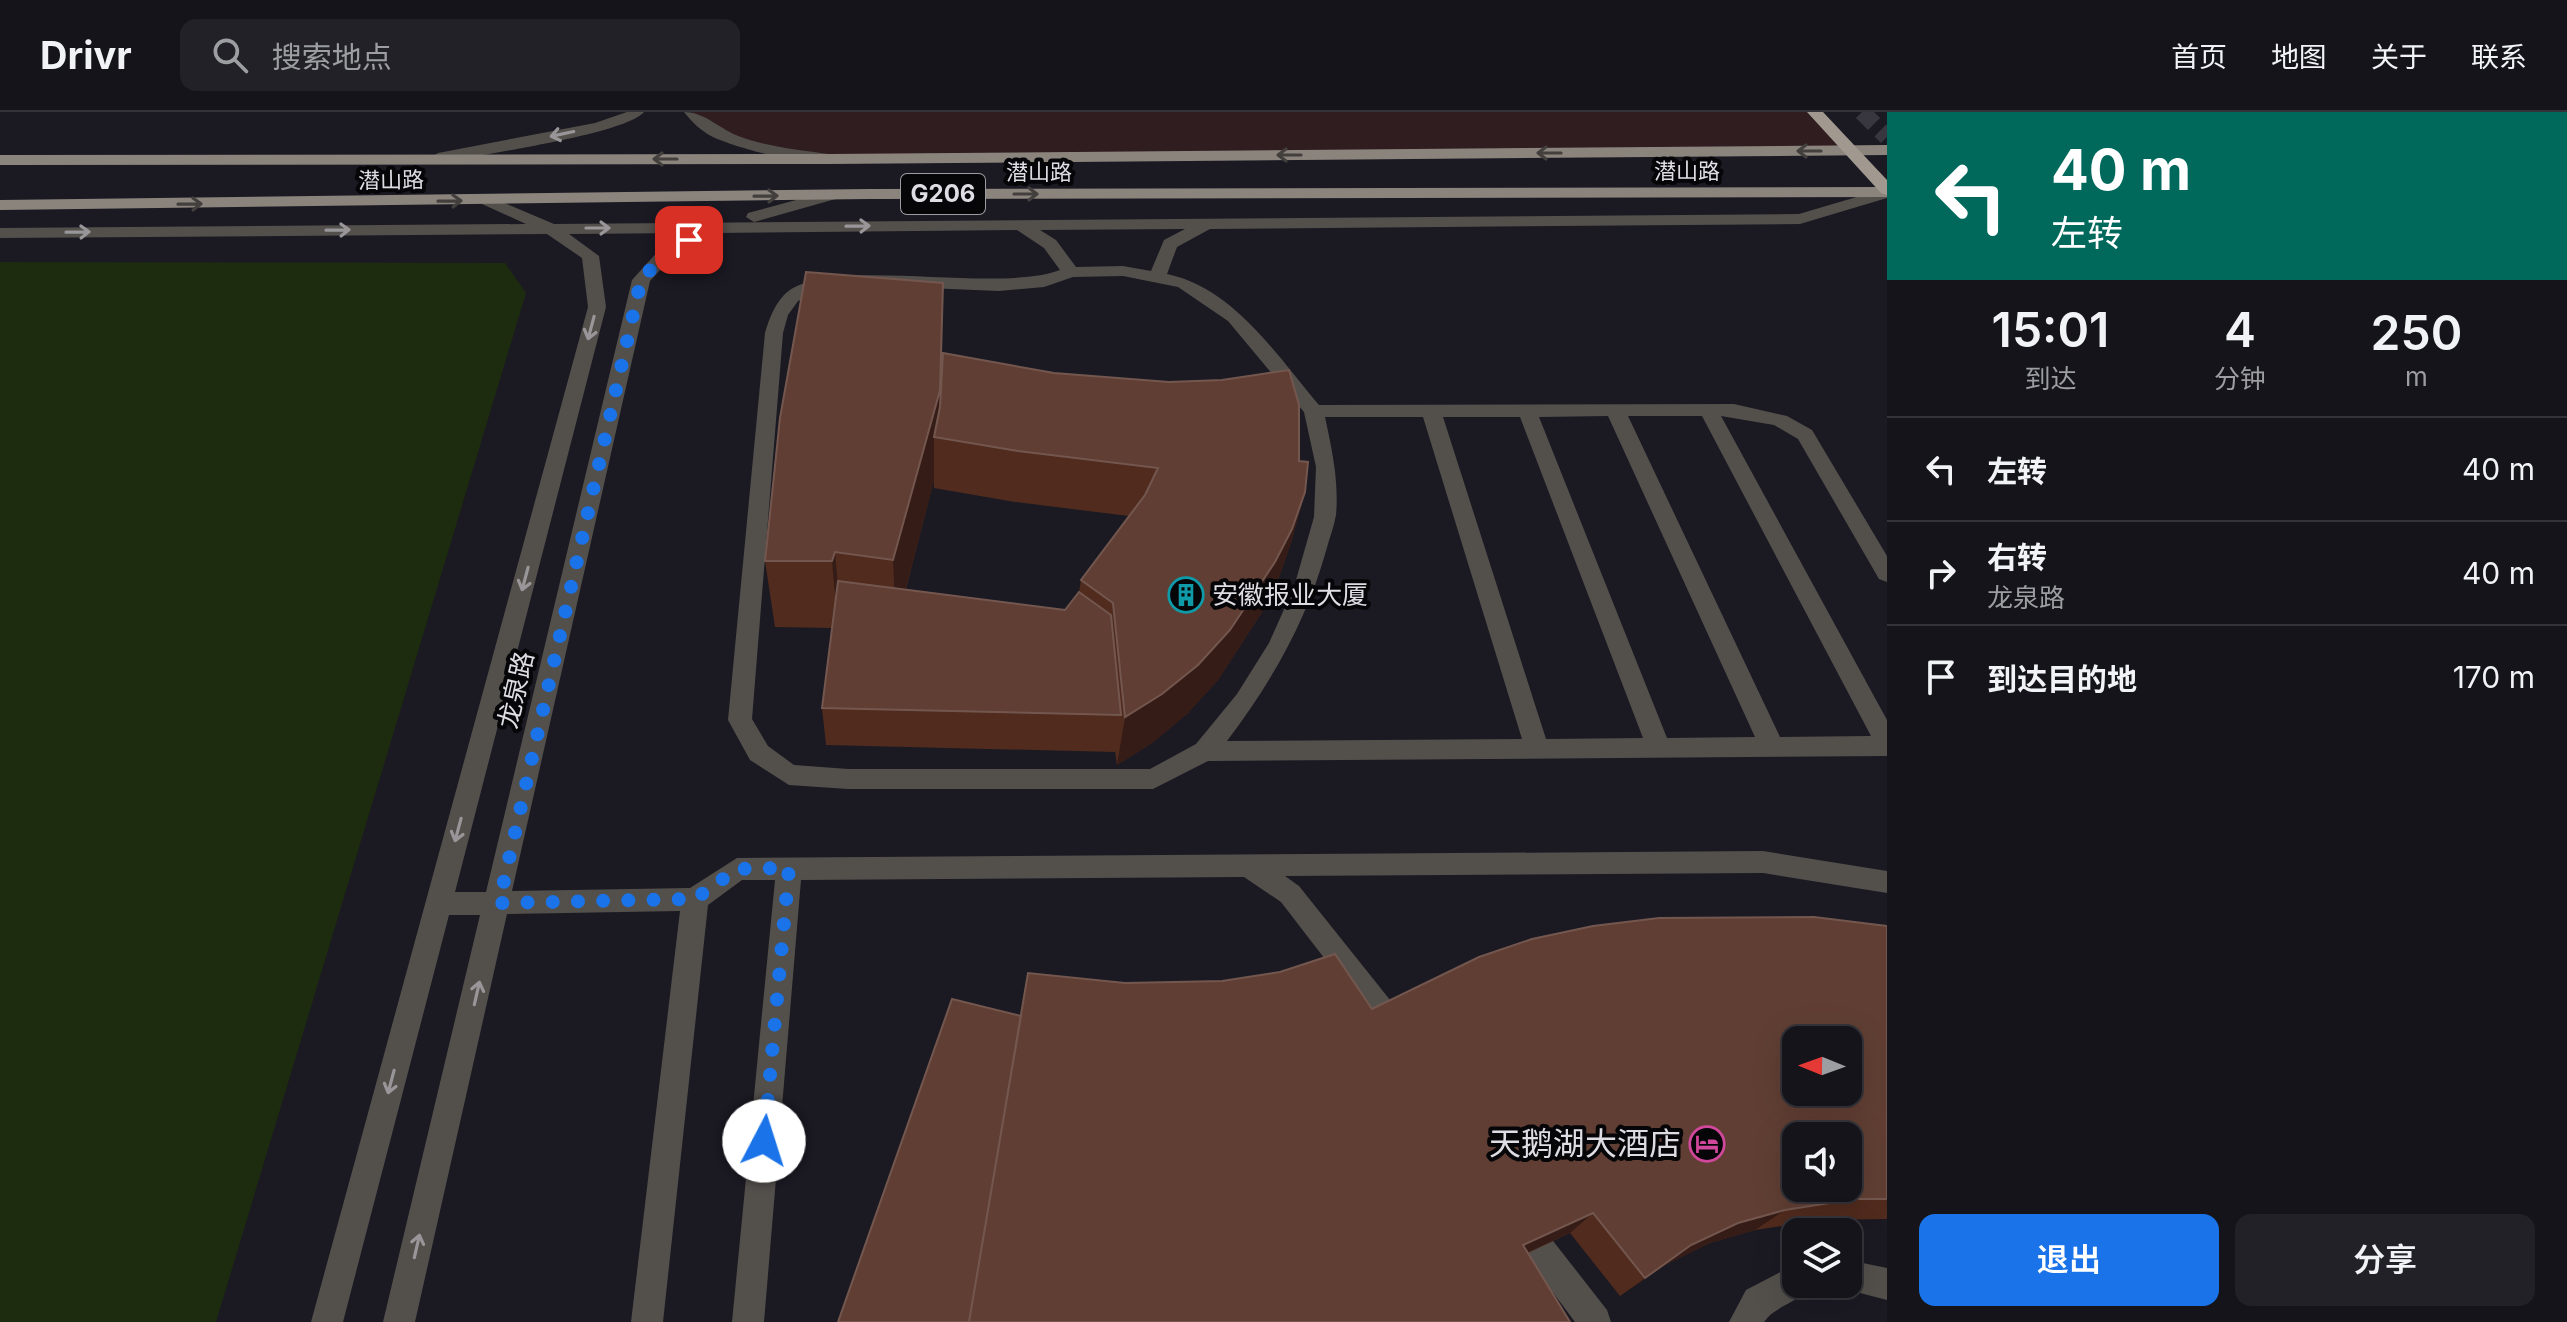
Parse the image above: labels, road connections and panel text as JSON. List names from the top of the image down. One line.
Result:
{"streets":{"main road":["潜山路","G206"],"street":["龙泉路"]},"crossings":[["潜山路","龙泉路"]],"places":{"building":["安徽报业大厦"],"hotel":["天鹅湖大酒店"]},"north":"left","page":{"header":"Drivr","search":"搜索地点","nav":["首页","地图","关于","联系"],"turn":["40 m","左转"],"eta":["15:01","到达","4","分钟","250","m"],"list":[{"name":"左转","value":"40 m"},{"name":"右转","note":"龙泉路","value":"40 m"},{"name":"到达目的地","value":"170 m"}],"buttons":["退出","分享"]}}
